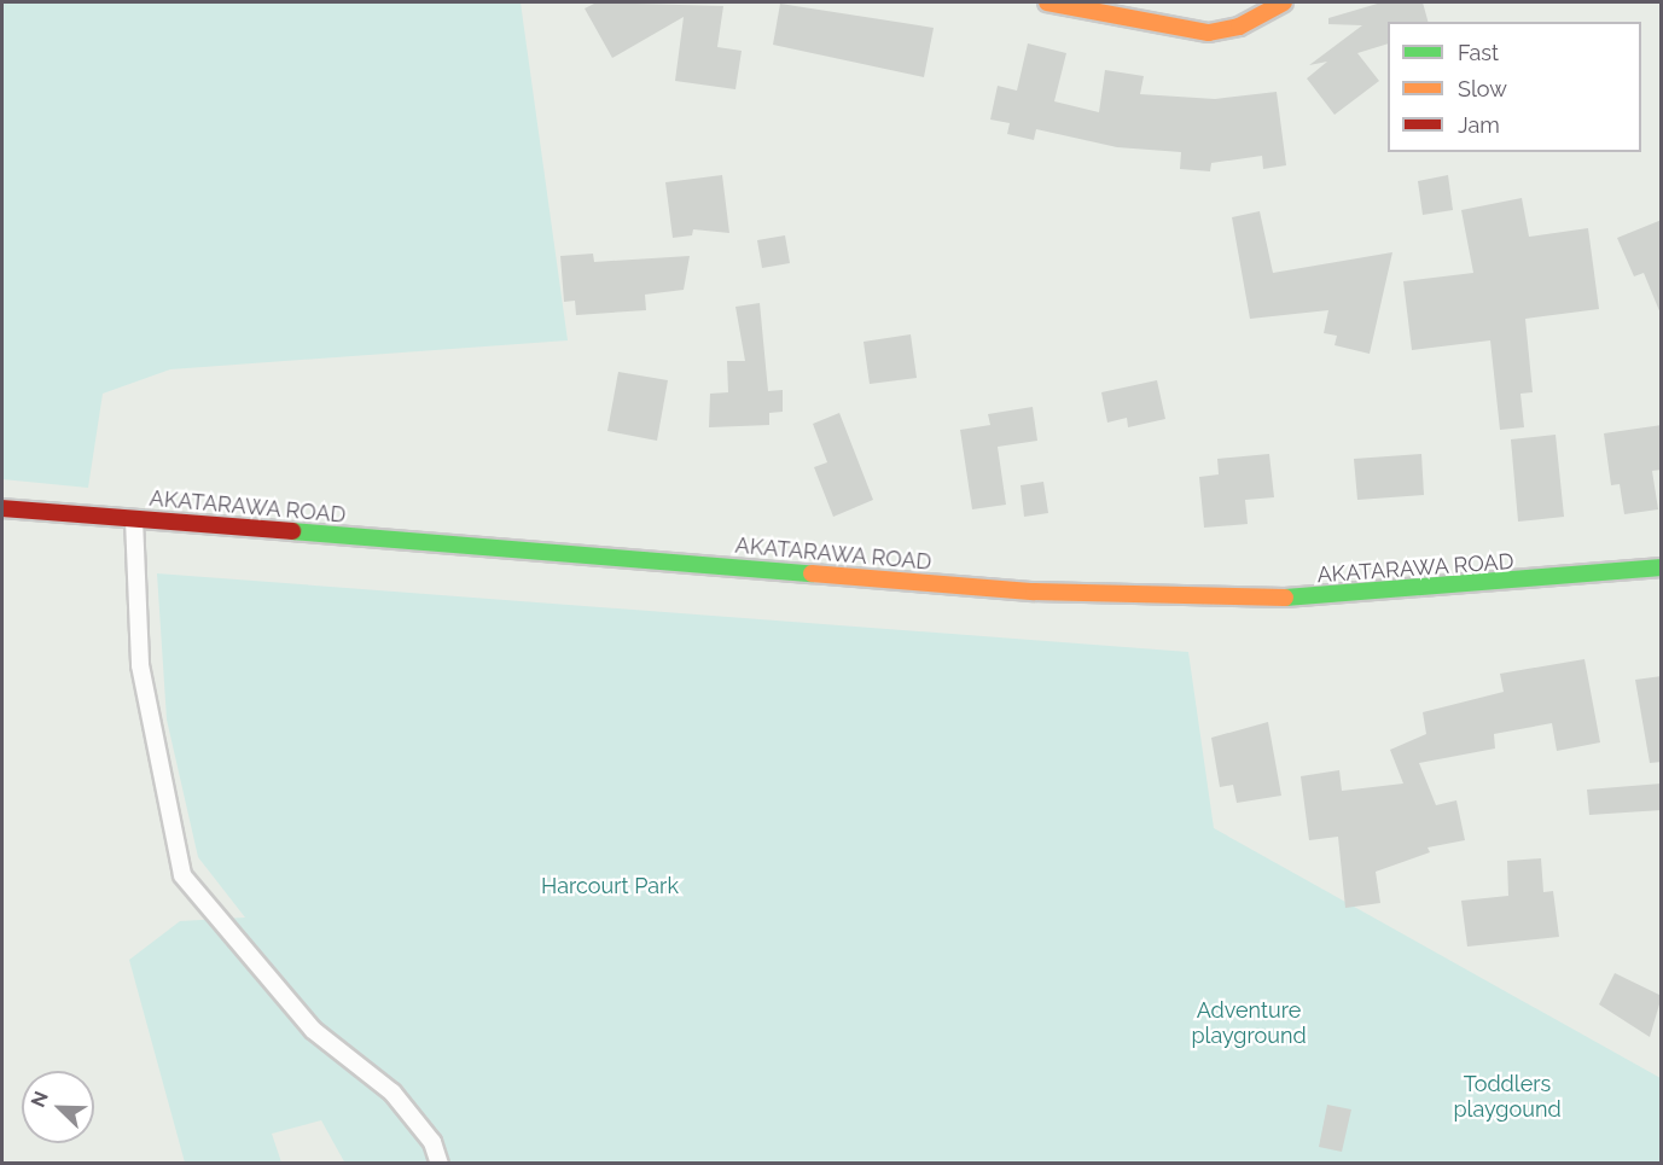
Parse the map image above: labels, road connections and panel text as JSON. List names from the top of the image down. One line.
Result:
{"streets":{"street":["AKATARAWA ROAD"]},"parks":["Harcourt Park","Adventure playground","Toddlers playgound"],"legend":["Fast","Slow","Jam"],"north":"top left"}
